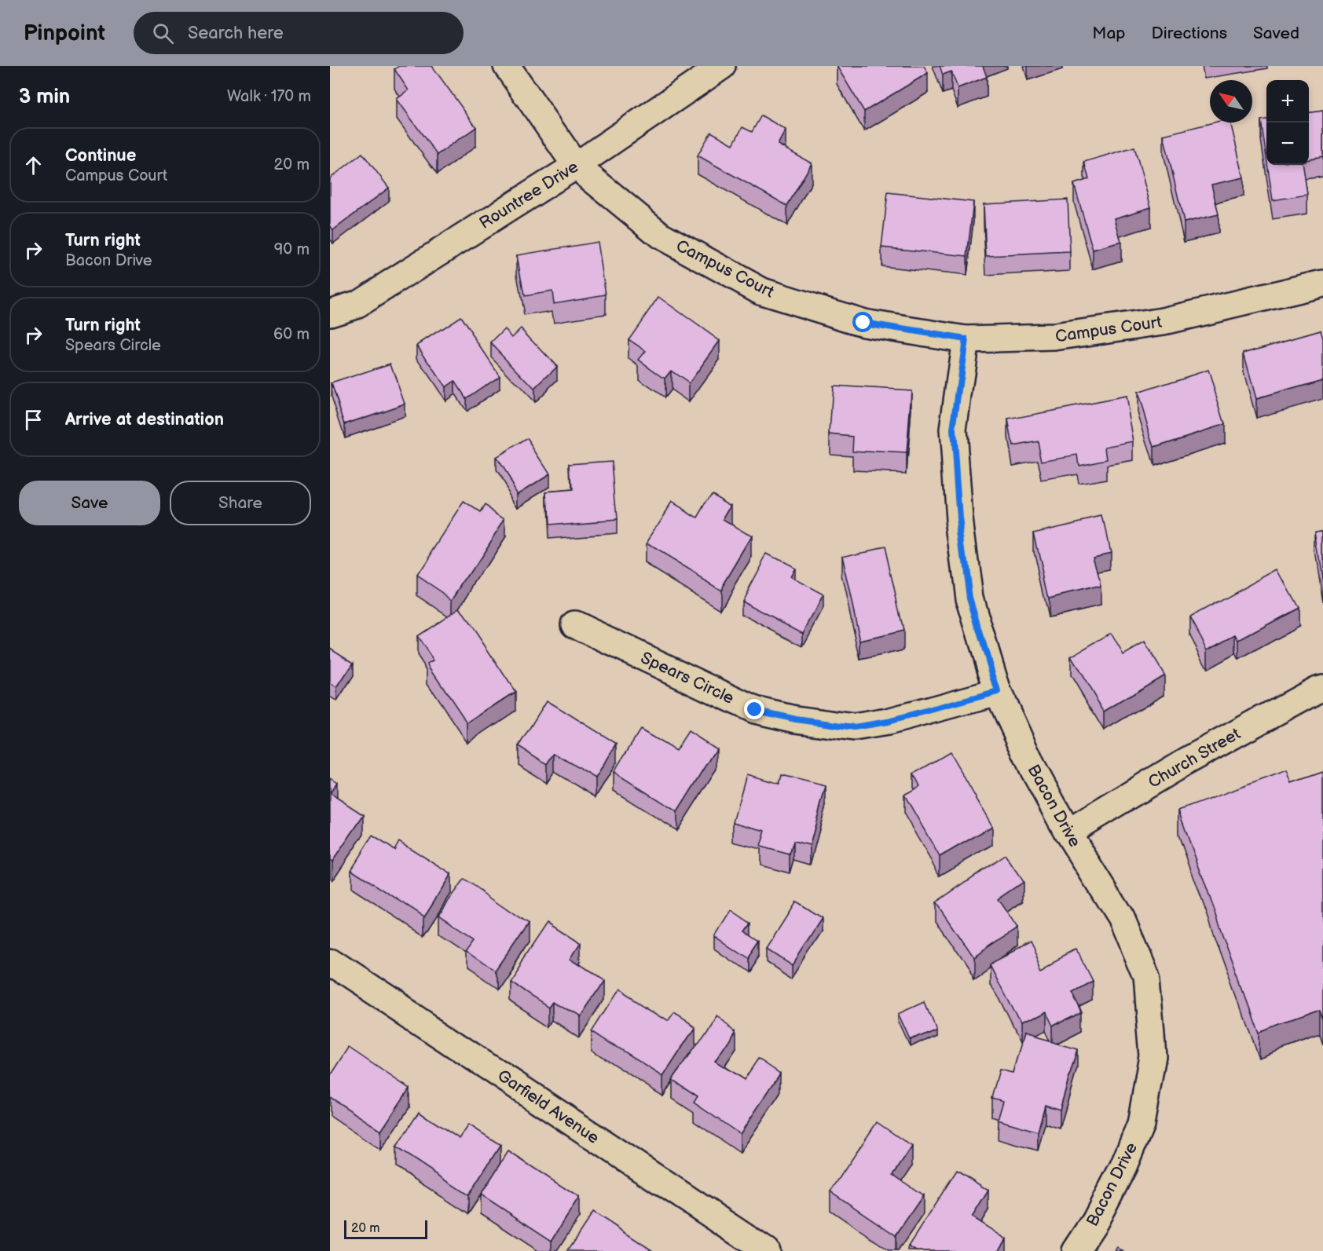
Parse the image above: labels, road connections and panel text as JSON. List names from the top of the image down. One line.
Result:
{"streets":{"street":["Rountree Drive","Campus Court","Spears Circle","Church Street","Bacon Drive","Garfield Avenue"]},"crossings":[["Rountree Drive","Campus Court"],["Campus Court","Bacon Drive"],["Spears Circle","Bacon Drive"],["Church Street","Bacon Drive"]],"scale_bar":"20 m","north":"top left","page":{"header":"Pinpoint","search":"Search here","nav":["Map","Directions","Saved"],"heading":["3 min","Walk · 170 m"],"map_buttons":["+","−"],"list":[["Continue","Campus Court","20 m"],["Turn right","Bacon Drive","90 m"],["Turn right","Spears Circle","60 m"],"Arrive at destination"],"buttons":["Save","Share"],"scale":"20 m"}}
